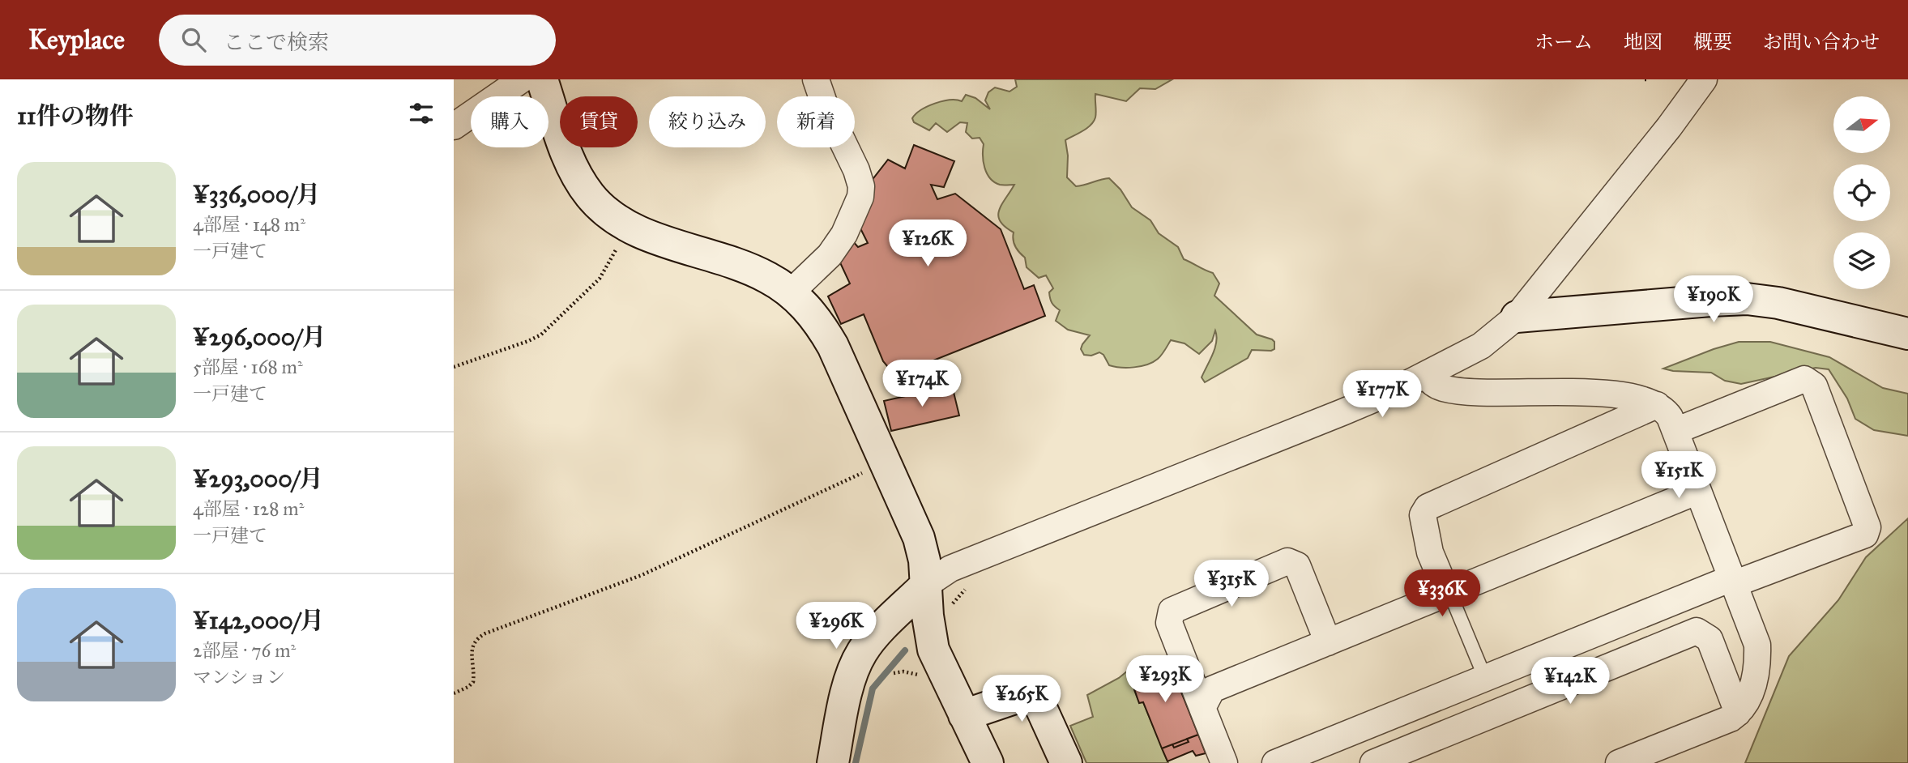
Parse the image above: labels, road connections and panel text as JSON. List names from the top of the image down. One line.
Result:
{"north":"right","page":{"header":"Keyplace","search":"ここで検索","nav":["ホーム","地図","概要","お問い合わせ"],"heading":"11件の物件","chip":["購入","賃貸","絞り込み","新着"],"list":[{"name":"¥336,000/月","note":"4部屋 · 148 m² · 一戸建て"},{"name":"¥296,000/月","note":"5部屋 · 168 m² · 一戸建て"},{"name":"¥293,000/月","note":"4部屋 · 128 m² · 一戸建て"},{"name":"¥142,000/月","note":"2部屋 · 76 m² · マンション"}],"price":["¥126K","¥190K","¥174K","¥177K","¥151K","¥315K","¥336K","¥296K","¥293K","¥142K","¥265K"]}}
